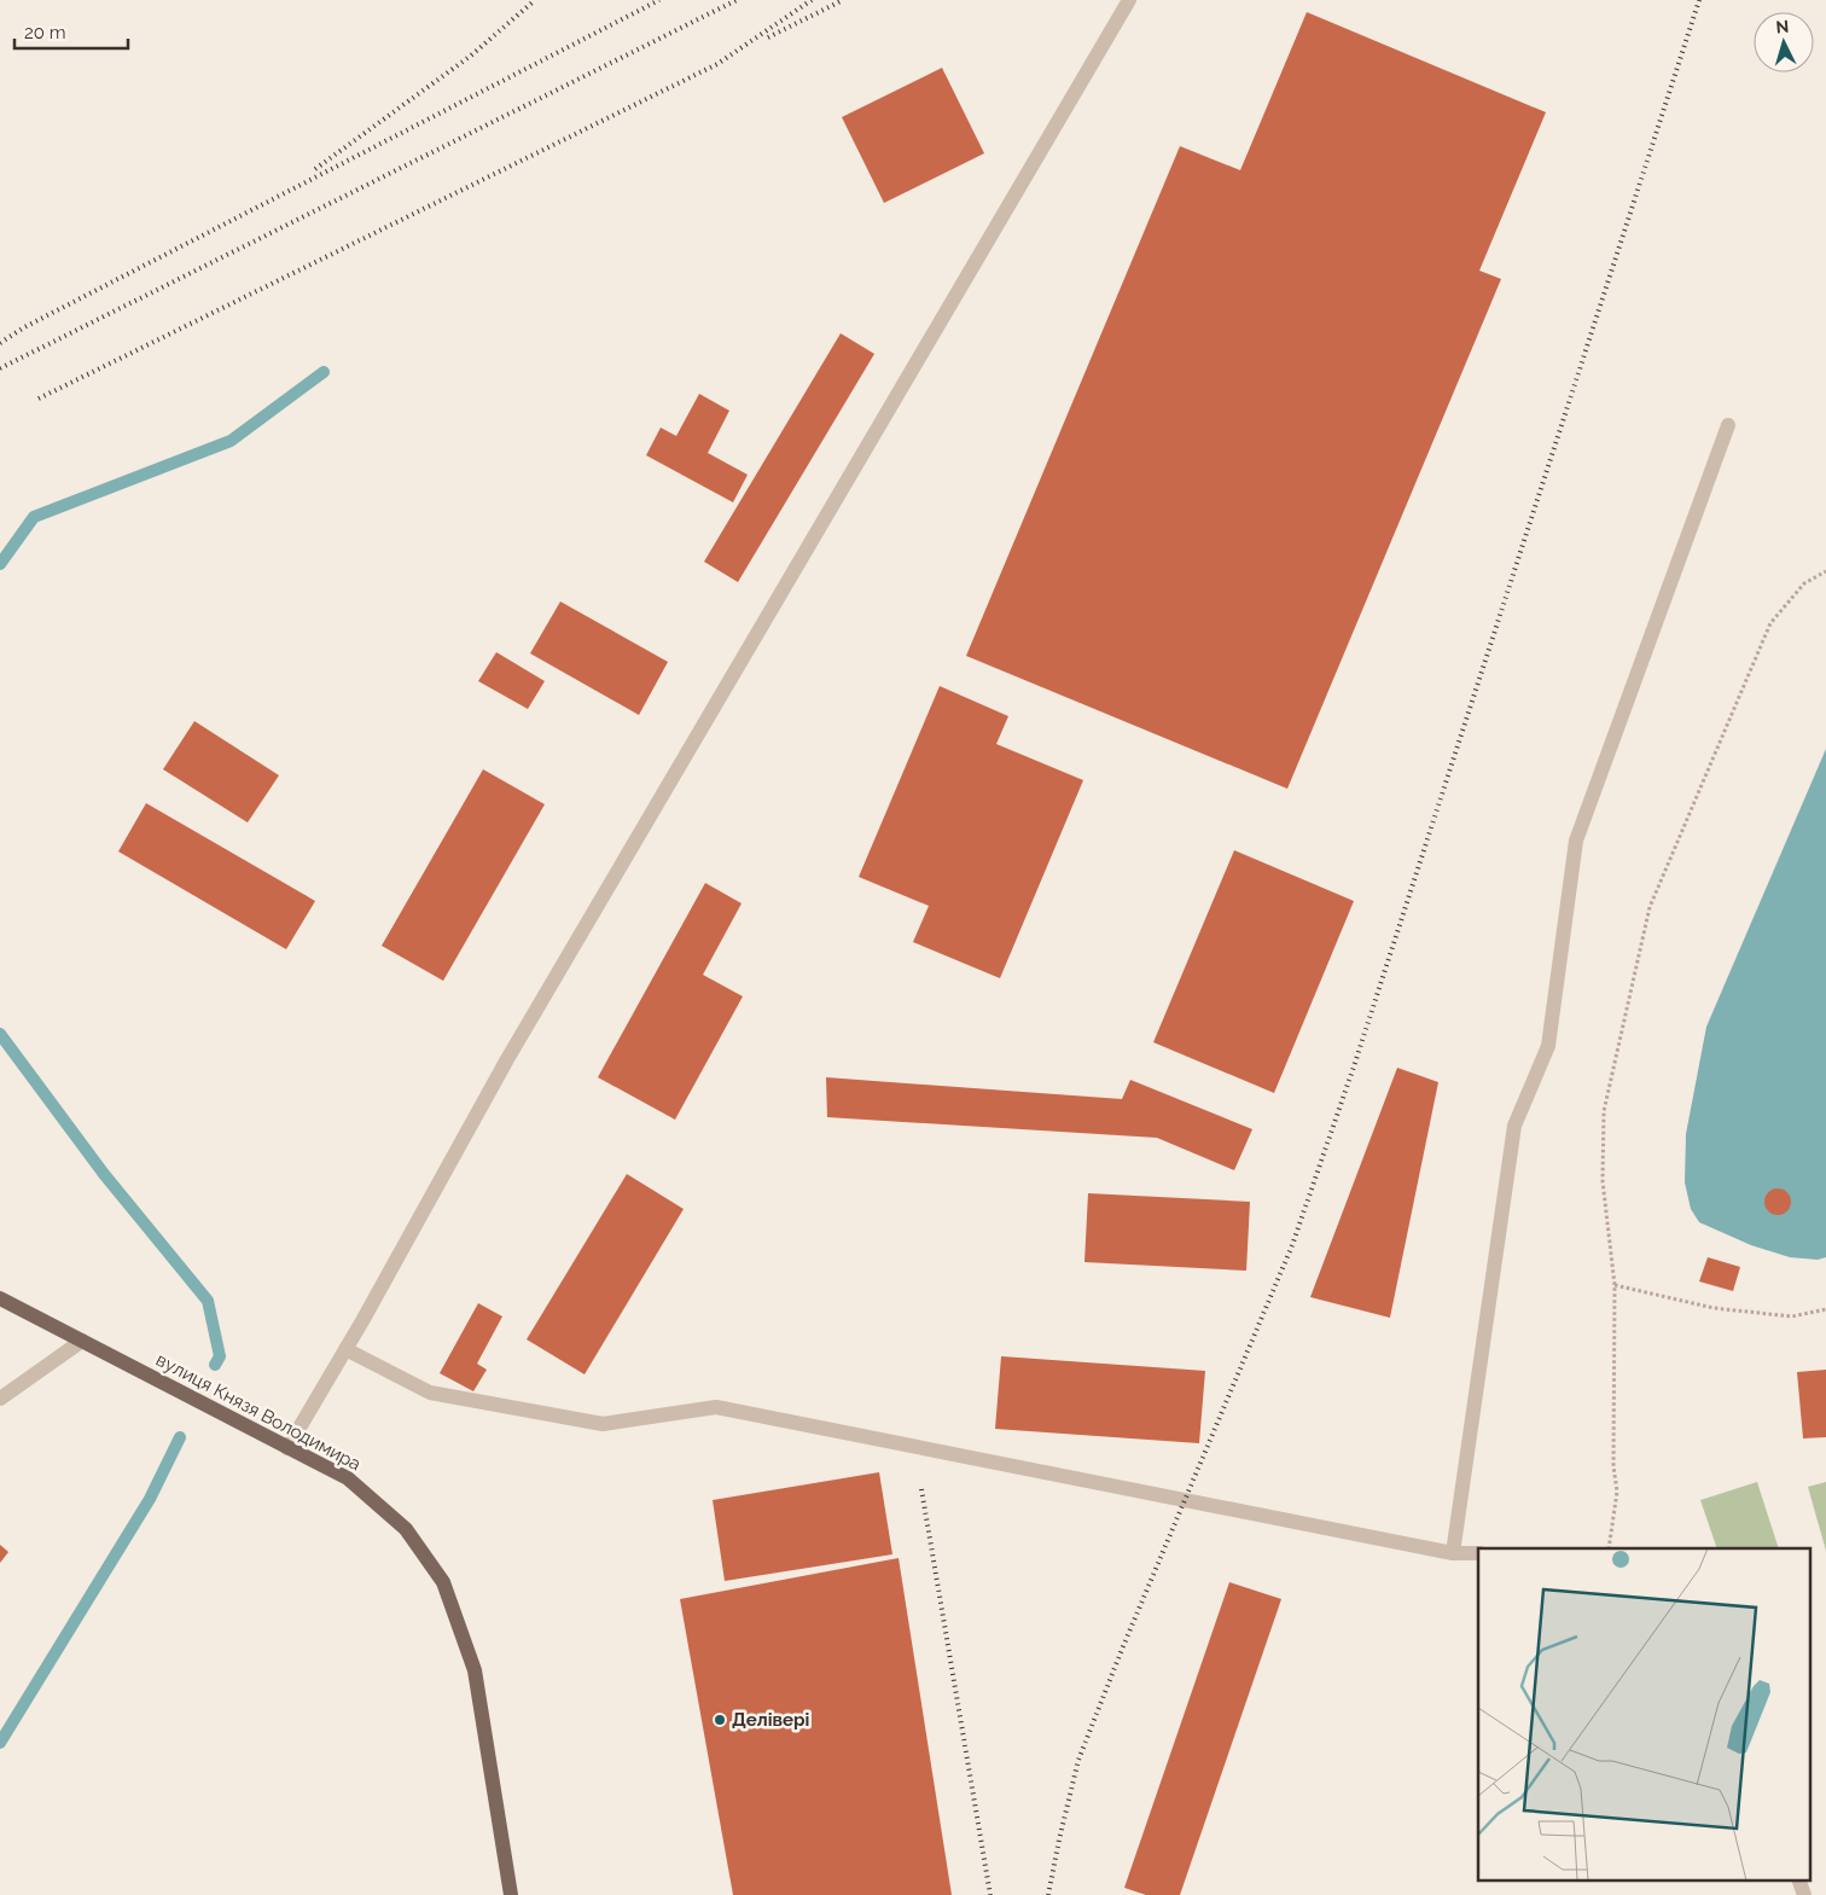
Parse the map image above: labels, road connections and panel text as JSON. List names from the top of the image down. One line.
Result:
{"streets":{"main road":["вулиця Князя Володимира"]},"places":["Делівері"],"scale_bar":"20 m","north":"top"}
